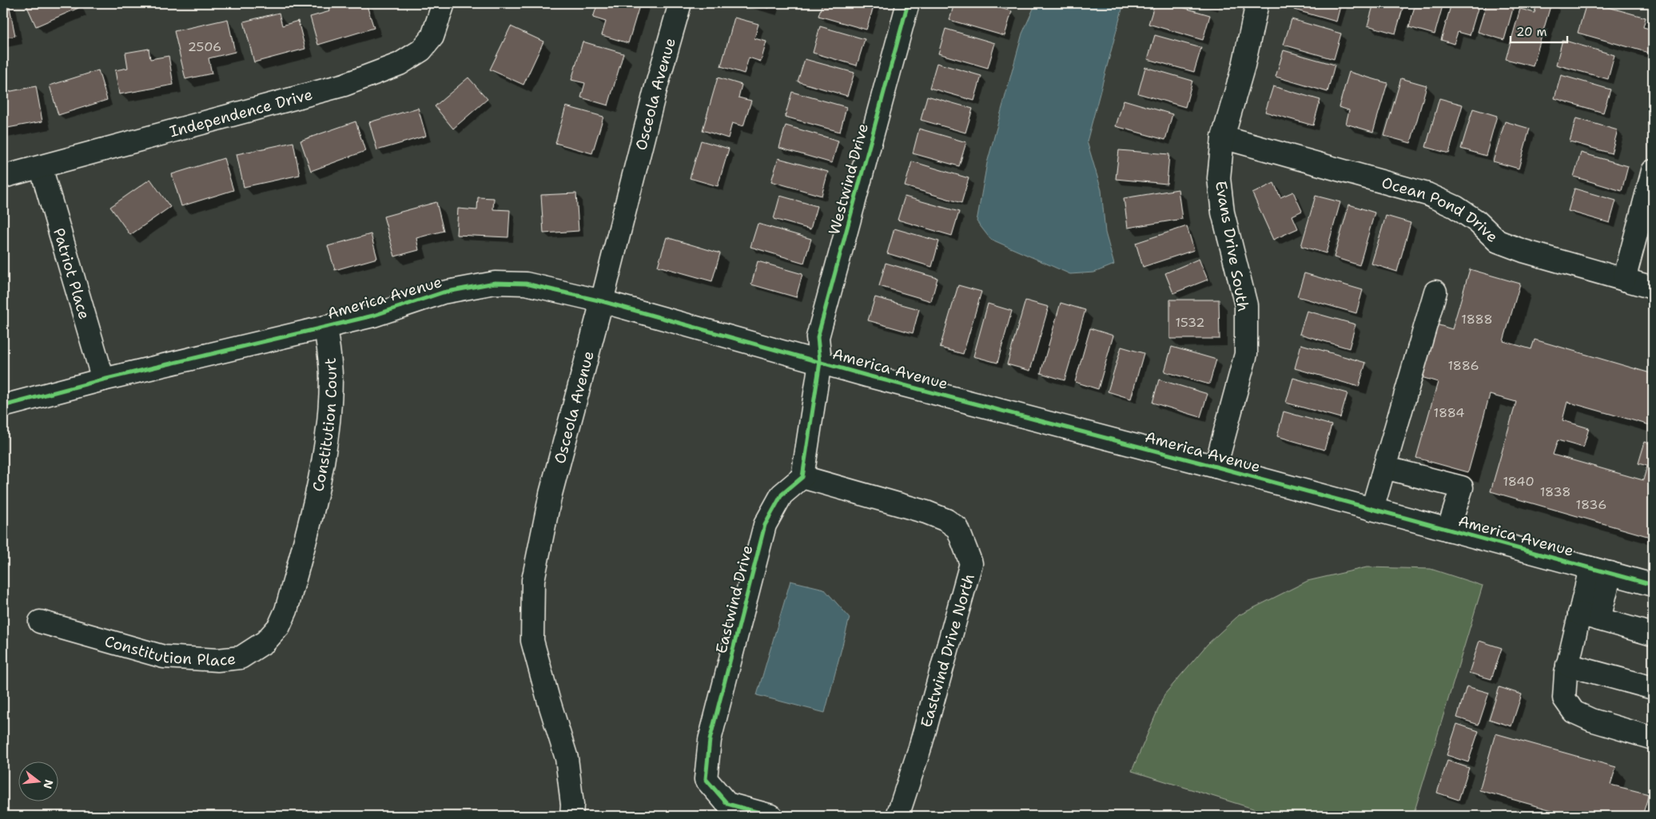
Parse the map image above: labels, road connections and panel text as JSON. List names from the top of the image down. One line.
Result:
{"streets":{"street":["Osceola Avenue","Independence Drive","Westwind Drive","Ocean Pond Drive","Evans Drive South","Patriot Place","America Avenue","Constitution Court","Eastwind Drive","Constitution Place","Eastwind Drive North"]},"crossings":[["Osceola Avenue","America Avenue"],["Independence Drive","Patriot Place"],["Westwind Drive","America Avenue"],["Ocean Pond Drive","Evans Drive South"],["Evans Drive South","America Avenue"],["Patriot Place","America Avenue"],["America Avenue","Constitution Court"],["Constitution Court","Constitution Place"],["Eastwind Drive","Eastwind Drive North"]],"house_numbers":["2506","1888","1532","1886","1884","1840","1838","1836"],"scale_bar":"20 m","north":"right"}
